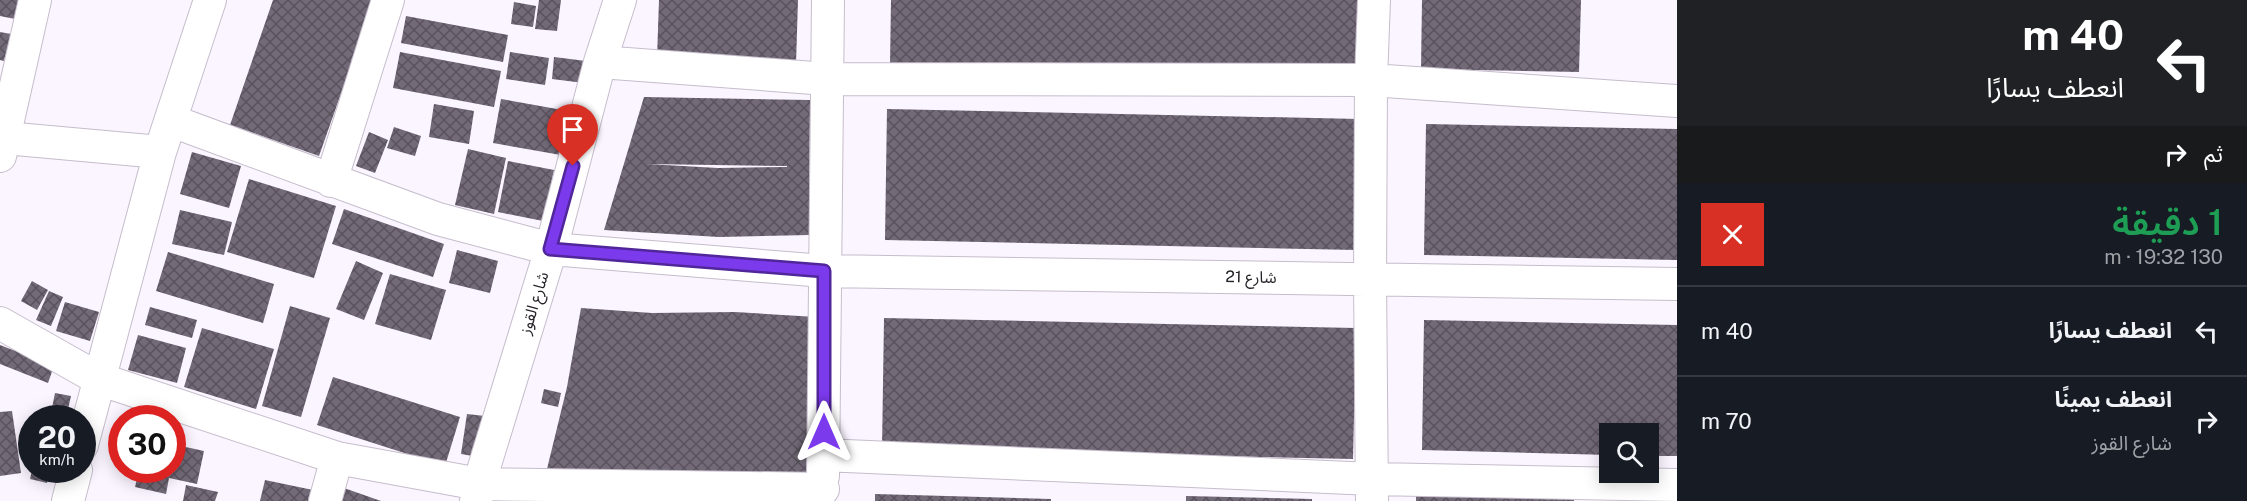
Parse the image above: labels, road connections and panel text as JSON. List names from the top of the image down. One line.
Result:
{"streets":{"street":["شارع 21","شارع القوز"]},"crossings":[["شارع 21","شارع القوز"]],"page":{"turn":["40 m","انعطف يسارًا"],"then":"ثم","heading":["1 دقيقة","130 m · 19:32"],"list":[{"name":"انعطف يسارًا","value":"40 m"},{"name":"انعطف يمينًا","note":"شارع القوز","value":"70 m"}],"speed":"20 km/h","limit":"30"}}
